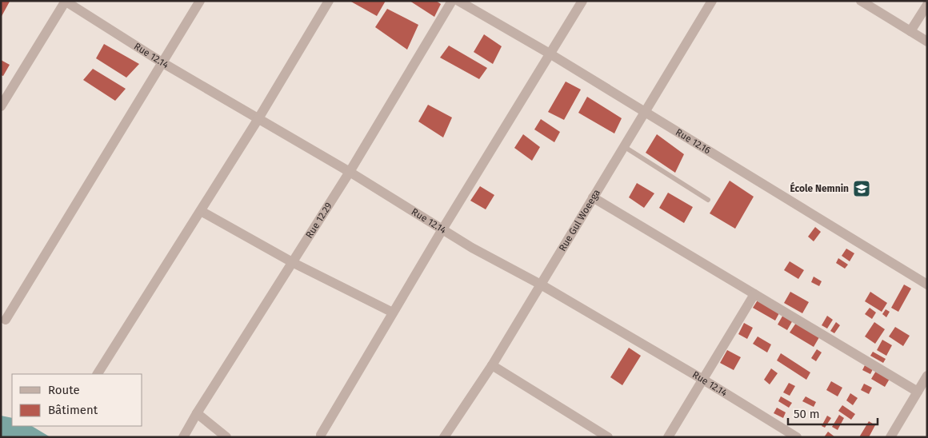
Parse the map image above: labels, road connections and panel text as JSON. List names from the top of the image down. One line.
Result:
{"streets":{"street":["Rue 12.14","Rue 12.16","Rue Gul Woeega","Rue 12.29"]},"crossings":[["Rue 12.14","Rue Gul Woeega"],["Rue 12.14","Rue 12.29"],["Rue 12.16","Rue Gul Woeega"]],"places":{"school or university":["École Nemnin"]},"legend":["Route","Bâtiment"],"scale_bar":"50 m"}
